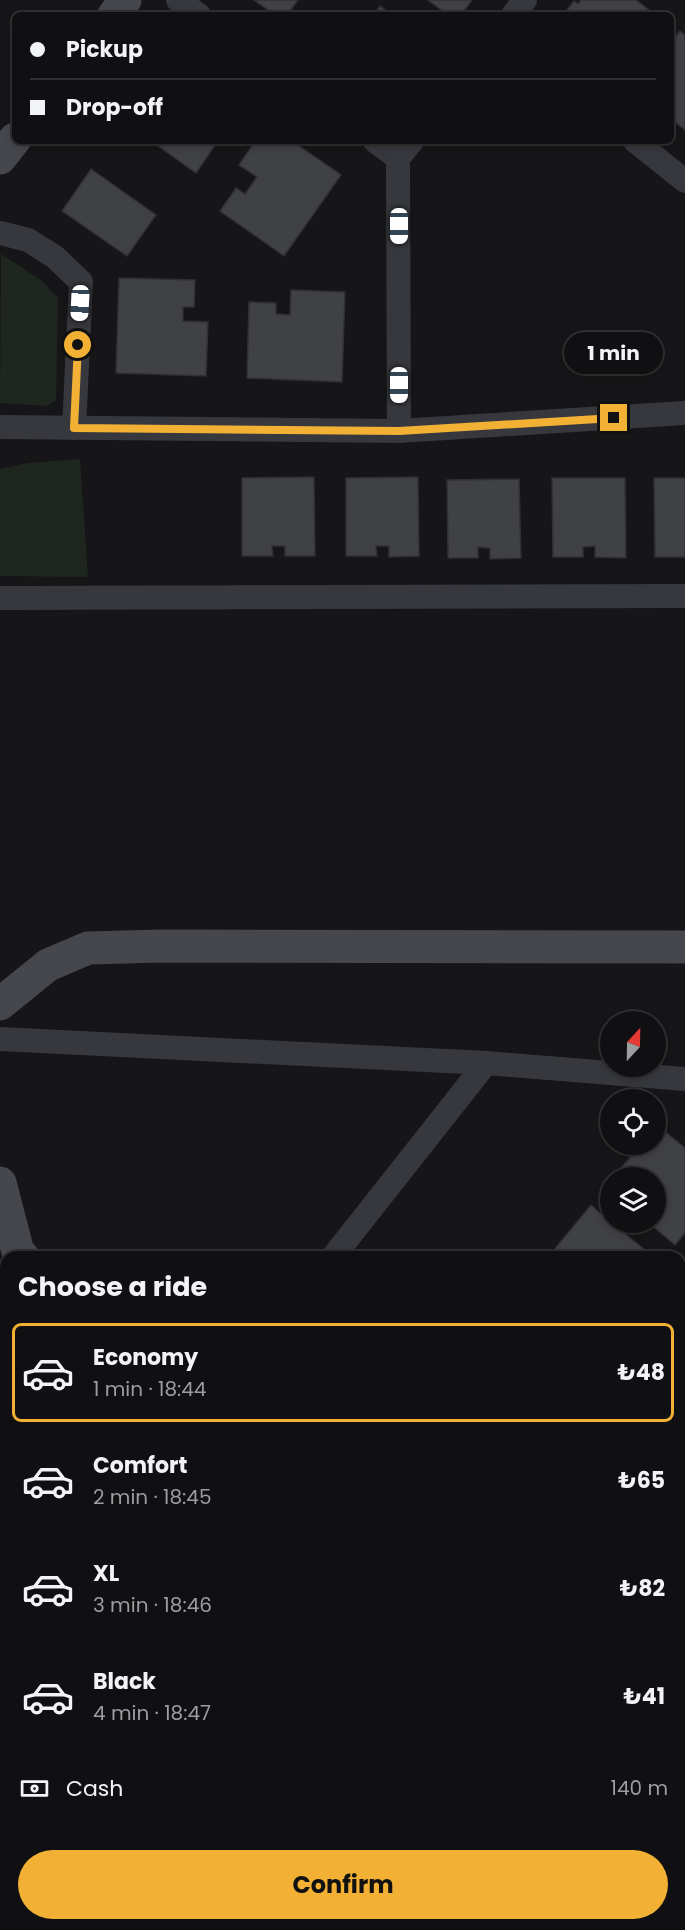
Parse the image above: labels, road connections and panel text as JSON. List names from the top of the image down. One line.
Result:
{"north":"top","page":{"banner":["Pickup","Drop-off"],"bubble":"1 min","heading":"Choose a ride","list":[{"name":"Economy","note":"1 min · 18:44","value":"₺48"},{"name":"Comfort","note":"2 min · 18:45","value":"₺65"},{"name":"XL","note":"3 min · 18:46","value":"₺82"},{"name":"Black","note":"4 min · 18:47","value":"₺41"}],"pay":["Cash","140 m"],"buttons":"Confirm"}}
